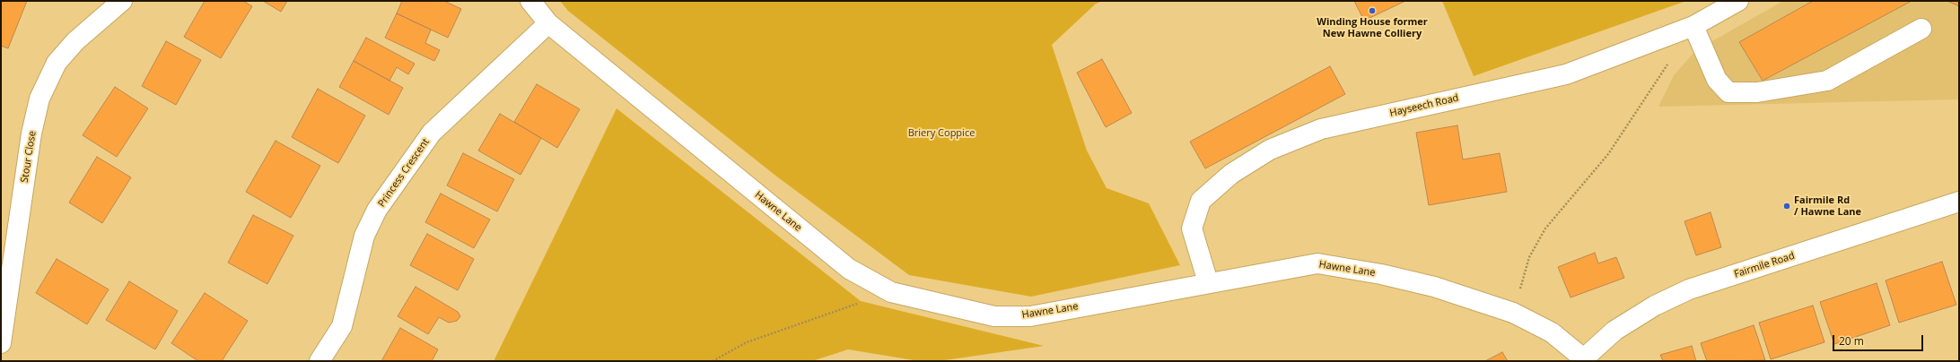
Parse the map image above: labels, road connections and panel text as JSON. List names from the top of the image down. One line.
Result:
{"streets":{"street":["Hayseech Road","Stour Close","Princess Crescent","Hawne Lane","Fairmile Road"]},"crossings":[["Hayseech Road","Hawne Lane"],["Princess Crescent","Hawne Lane"],["Hawne Lane","Fairmile Road"]],"parks":["Briery Coppice"],"places":["Winding House former New Hawne Colliery","Fairmile Rd / Hawne Lane"],"scale_bar":"20 m"}
